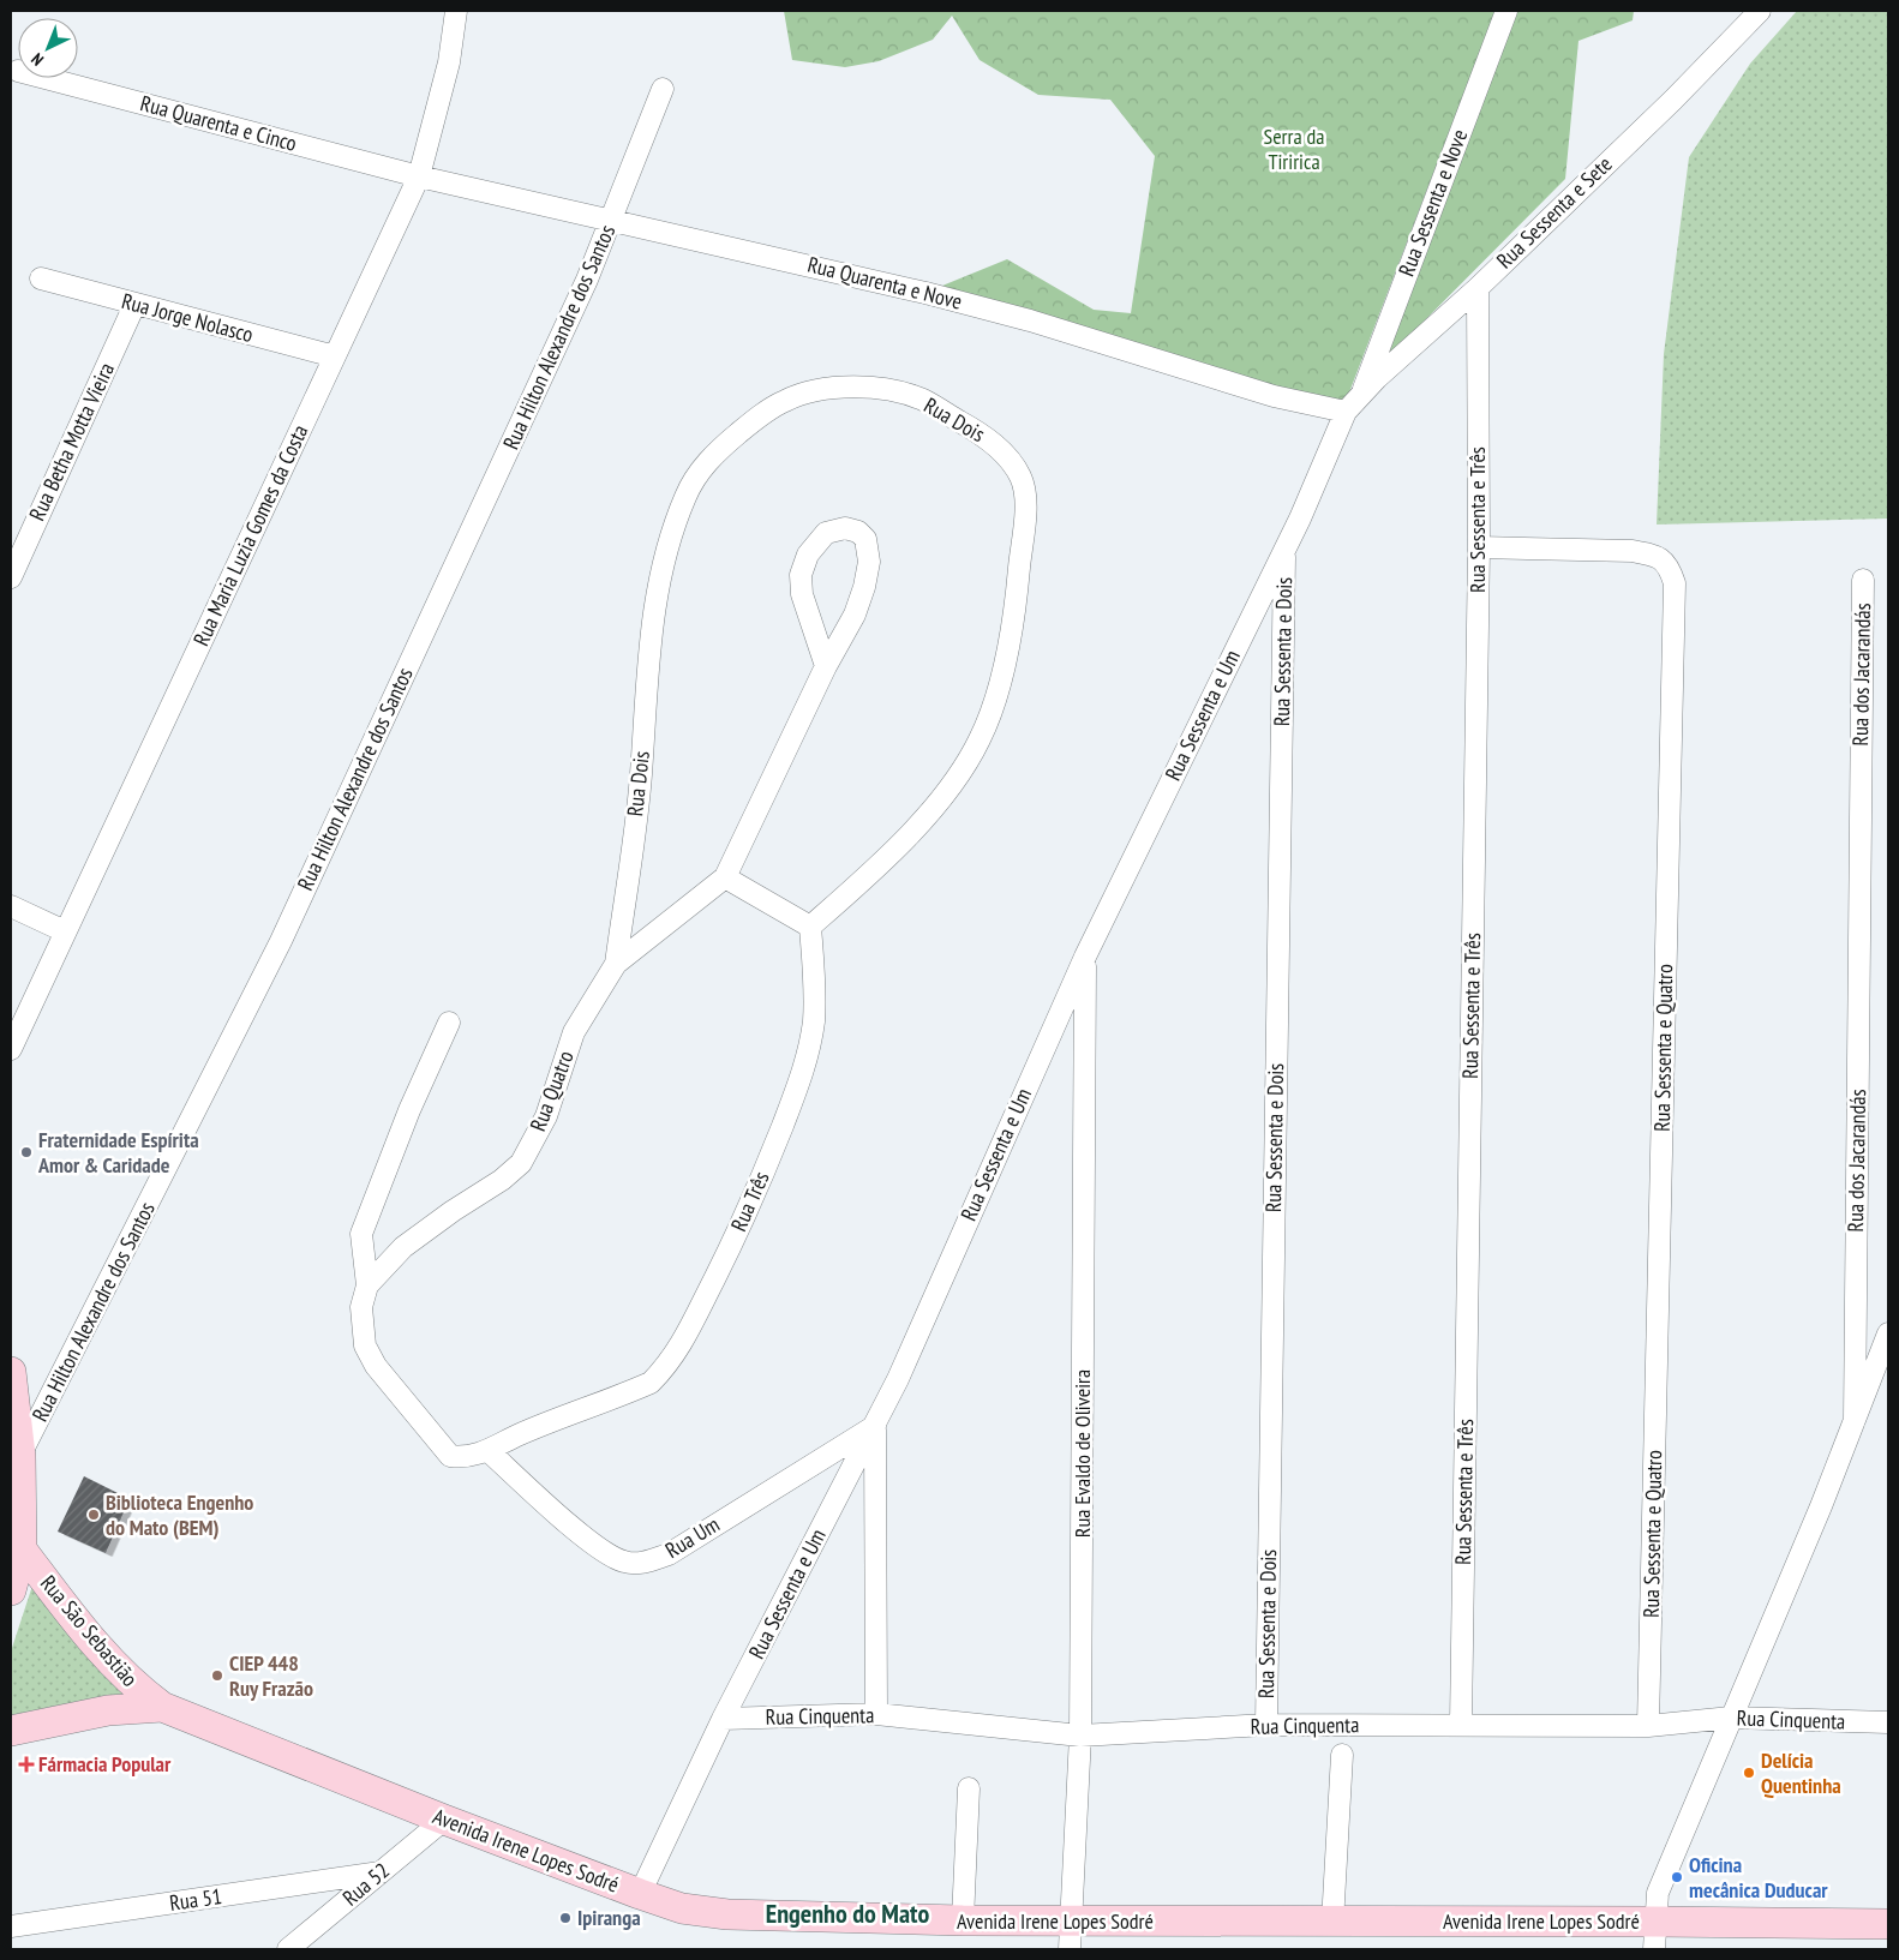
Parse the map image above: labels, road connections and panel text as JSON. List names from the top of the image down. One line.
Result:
{"streets":{"main road":["Rua São Sebastião","Avenida Irene Lopes Sodré"],"street":["Rua Quarenta e Cinco","Rua Sessenta e Nove","Rua Sessenta e Sete","Rua Quarenta e Nove","Rua Jorge Nolasco","Rua Hilton Alexandre dos Santos","Rua Dois","Rua Betha Motta Vieira","Rua Sessenta e Três","Rua Maria Luzia Gomes da Costa","Rua Sessenta e Dois","Rua dos Jacarandás","Rua Sessenta e Um","Rua Sessenta e Quatro","Rua Quatro","Rua Três","Rua Evaldo de Oliveira","Rua Um","Rua Cinquenta","Rua 52","Rua 51"]},"crossings":[["Rua Quarenta e Cinco","Rua Quarenta e Nove"],["Rua Quarenta e Cinco","Rua Maria Luzia Gomes da Costa"],["Rua Sessenta e Nove","Rua Sessenta e Sete"],["Rua Sessenta e Sete","Rua Quarenta e Nove"],["Rua Sessenta e Sete","Rua Sessenta e Três"],["Rua Sessenta e Sete","Rua Sessenta e Um"],["Rua Quarenta e Nove","Rua Hilton Alexandre dos Santos"],["Rua Quarenta e Nove","Rua Maria Luzia Gomes da Costa"],["Rua Quarenta e Nove","Rua Sessenta e Um"],["Rua Jorge Nolasco","Rua Betha Motta Vieira"],["Rua Jorge Nolasco","Rua Maria Luzia Gomes da Costa"],["Rua Hilton Alexandre dos Santos","Rua São Sebastião"],["Rua Dois","Rua Quatro"],["Rua Dois","Rua Três"],["Rua Sessenta e Três","Rua Sessenta e Quatro"],["Rua Sessenta e Três","Rua Cinquenta"],["Rua Sessenta e Dois","Rua Sessenta e Um"],["Rua Sessenta e Dois","Rua Cinquenta"],["Rua dos Jacarandás","Rua Cinquenta"],["Rua dos Jacarandás","Avenida Irene Lopes Sodré"],["Rua Sessenta e Um","Rua Evaldo de Oliveira"],["Rua Sessenta e Um","Rua Um"],["Rua Sessenta e Um","Rua Cinquenta"],["Rua Sessenta e Um","Avenida Irene Lopes Sodré"],["Rua Sessenta e Quatro","Rua Cinquenta"],["Rua Três","Rua Um"],["Rua Evaldo de Oliveira","Rua Cinquenta"],["Rua Evaldo de Oliveira","Avenida Irene Lopes Sodré"],["Rua São Sebastião","Avenida Irene Lopes Sodré"],["Avenida Irene Lopes Sodré","Rua 52"],["Rua 52","Rua 51"]],"districts":["Engenho do Mato"],"parks":["Serra da Tiririca"],"places":{"other":["Fraternidade Espírita Amor & Caridade","Biblioteca Engenho do Mato (BEM)","CIEP 448 Ruy Frazão","Delícia Quentinha","Oficina mecânica Duducar","Ipiranga"],"health":["Fármacia Popular"]},"north":"bottom left"}
